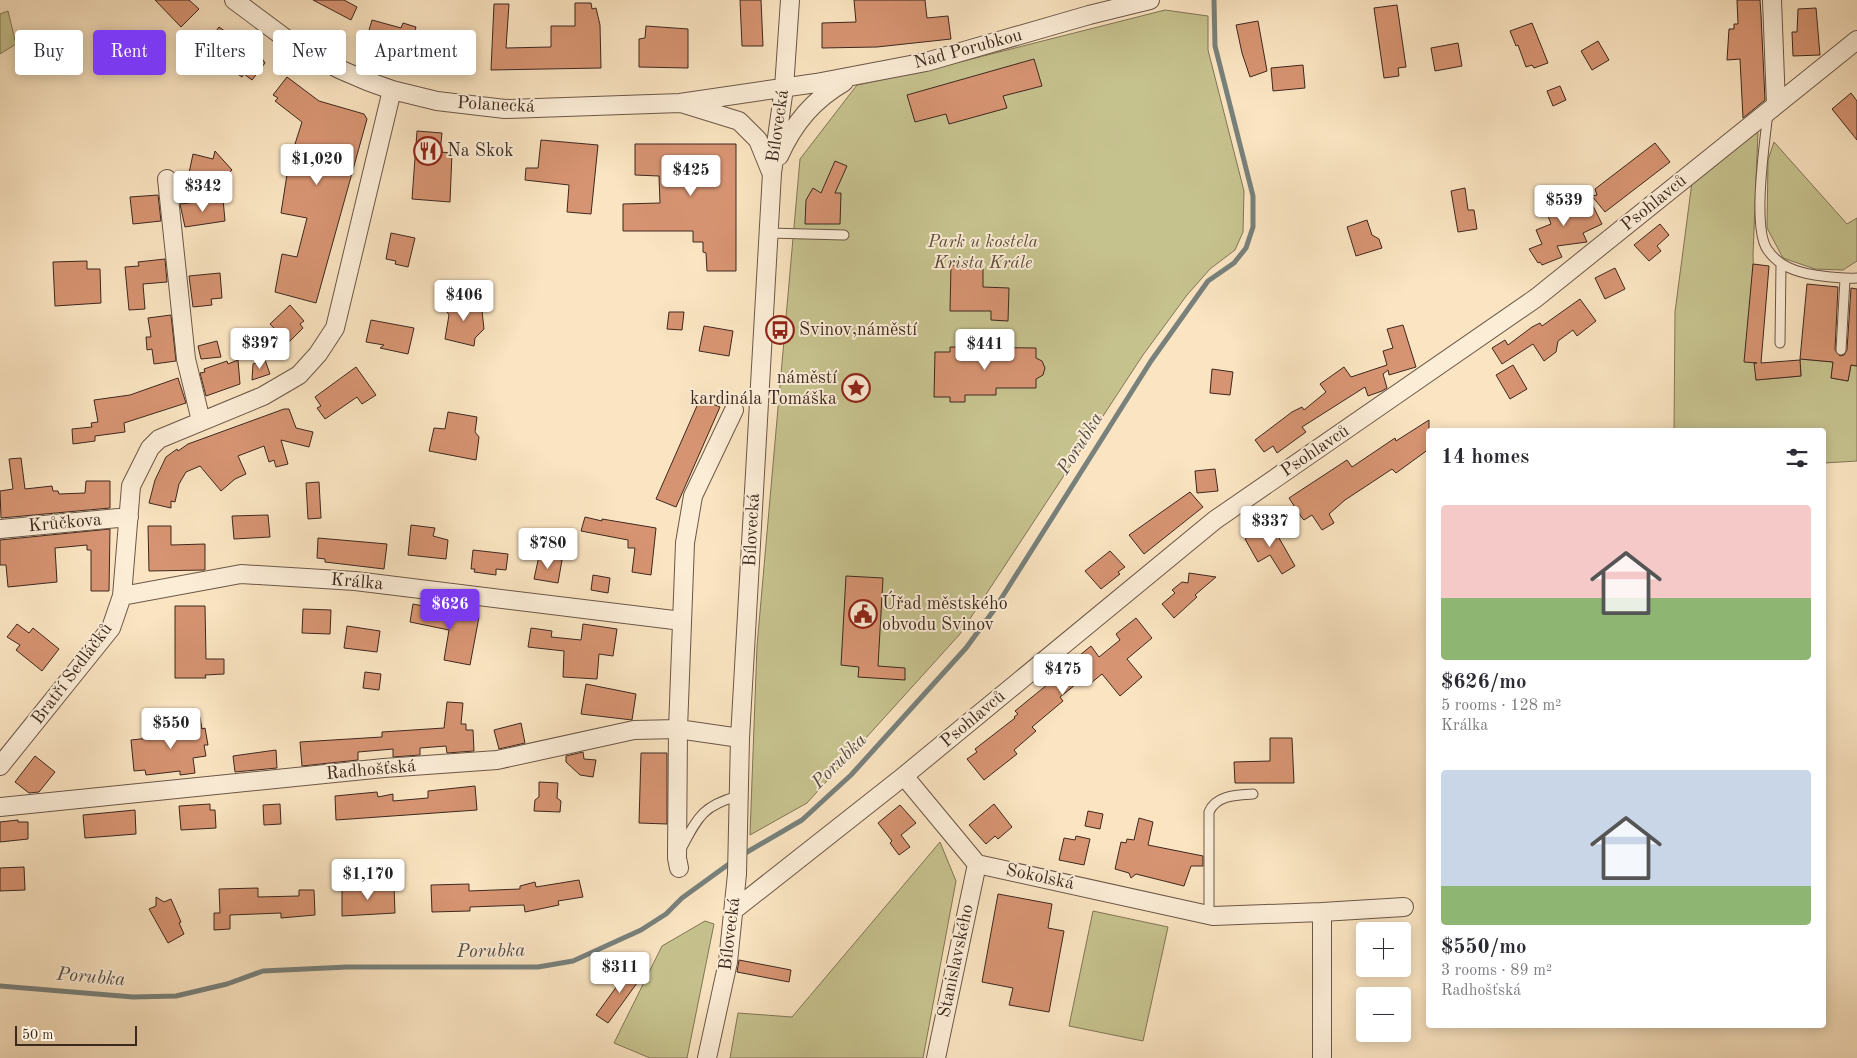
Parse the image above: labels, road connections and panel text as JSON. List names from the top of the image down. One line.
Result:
{"streets":{"street":["Nad Porubkou","Polanecká","Bílovecká","Psohlavců","Krůčkova","Králka","Bratří Sedláčků","Radhošťská","Sokolská","Stanislavského"]},"crossings":[["Nad Porubkou","Polanecká"],["Nad Porubkou","Bílovecká"],["Polanecká","Bílovecká"],["Polanecká","Bratří Sedláčků"],["Bílovecká","Psohlavců"],["Bílovecká","Radhošťská"],["Krůčkova","Bratří Sedláčků"],["Králka","Bratří Sedláčků"],["Sokolská","Stanislavského"]],"water":["Porubka"],"parks":["Park u kostela Krista Krále"],"places":{"restaurant":["Na Skok"],"bus stop":["Svinov,náměstí"],"place":["náměstí kardinála Tomáška"],"public building":["Úřad městského obvodu Svinov"]},"scale_bar":"50 m","page":{"chip":["Buy","Rent","Filters","New","Apartment"],"price":["$1,020","$425","$342","$539","$406","$397","$441","$337","$780","$626","$475","$550","$1,170","$311"],"heading":"14 homes","list":[{"name":"$626/mo","note":"5 rooms · 128 m² · Králka"},{"name":"$550/mo","note":"3 rooms · 89 m² · Radhošťská"}],"map_buttons":["+","−"],"scale":"50 m"}}
